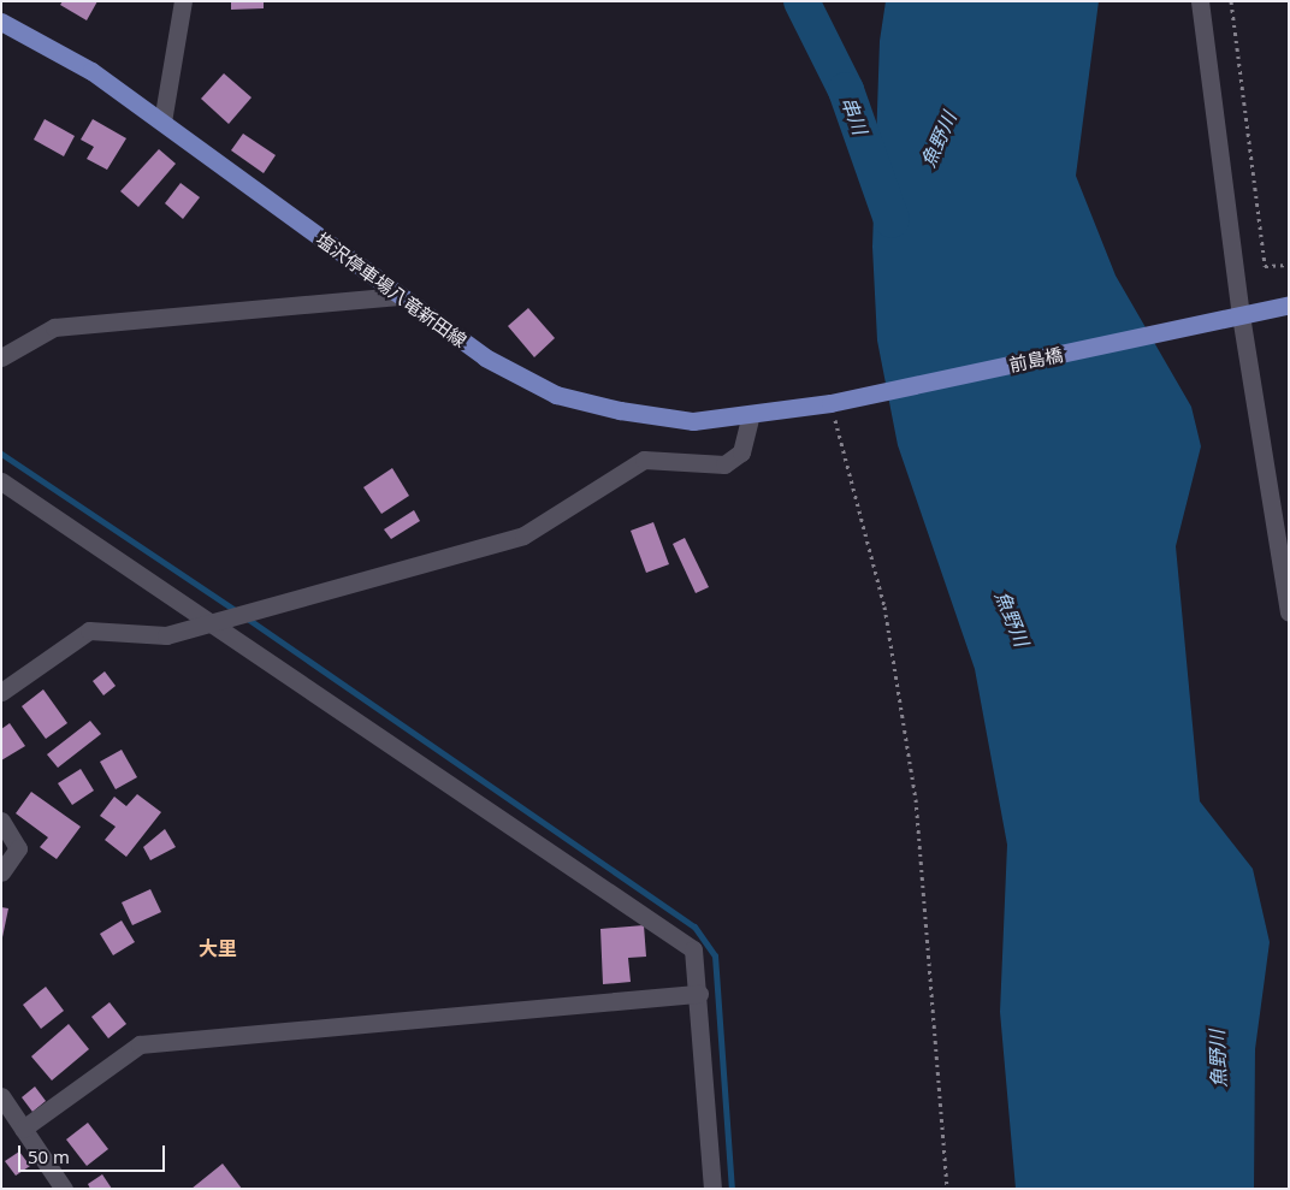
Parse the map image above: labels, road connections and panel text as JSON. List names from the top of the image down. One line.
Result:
{"streets":{"main road":["塩沢停車場八竜新田線","前島橋"]},"crossings":[["塩沢停車場八竜新田線","前島橋"]],"districts":["大里"],"water":["串川","魚野川"],"scale_bar":"50 m"}
